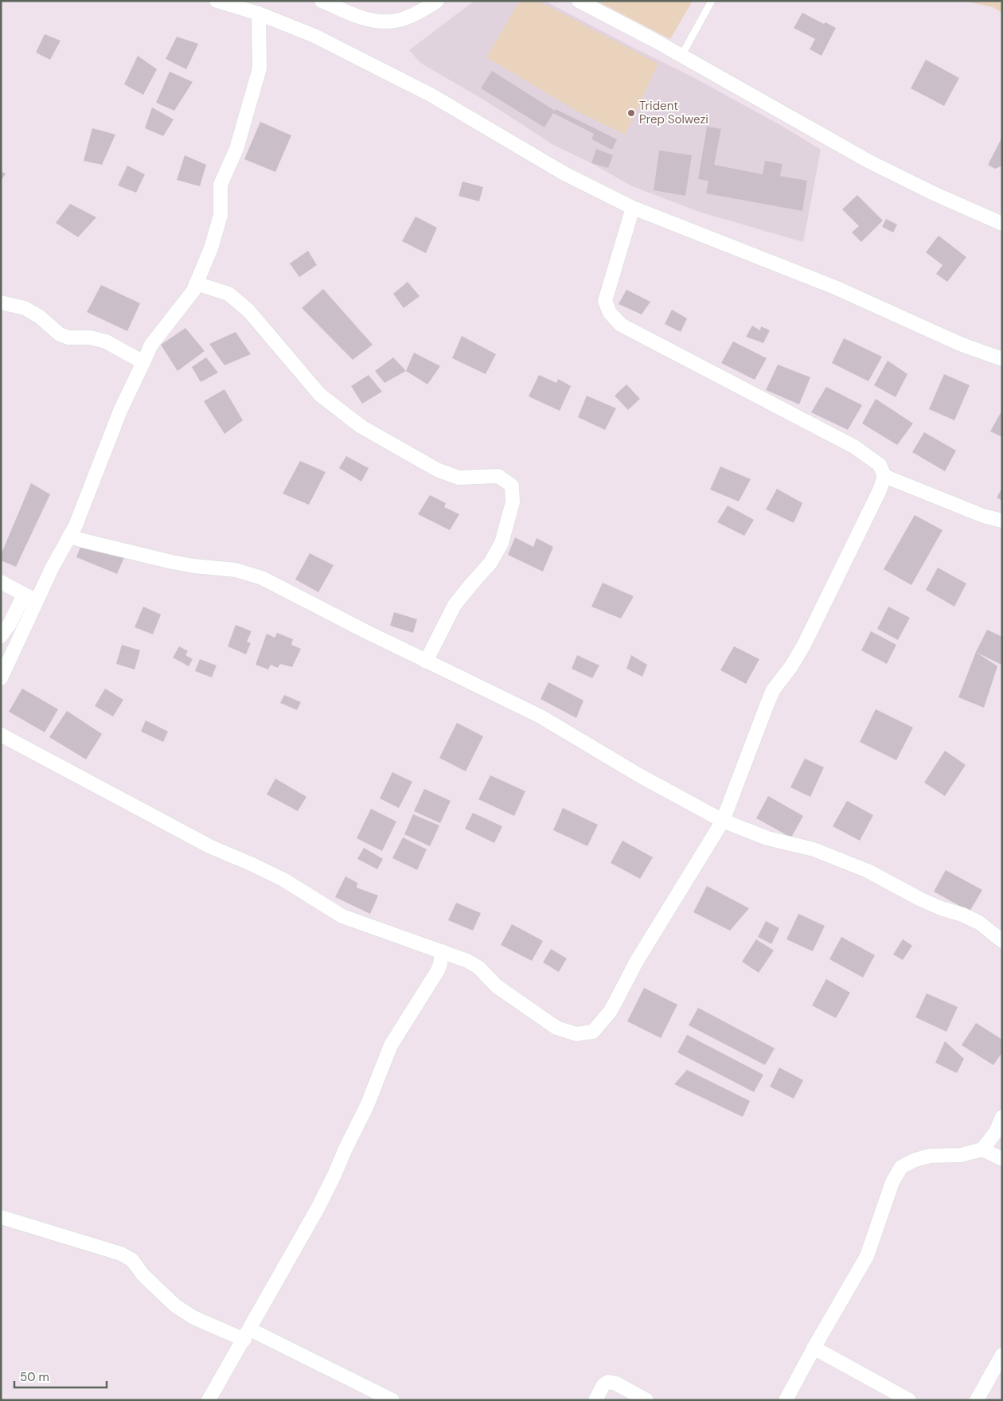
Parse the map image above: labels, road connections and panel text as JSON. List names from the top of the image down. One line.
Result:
{"places":["Trident Prep Solwezi"],"scale_bar":"50 m"}
